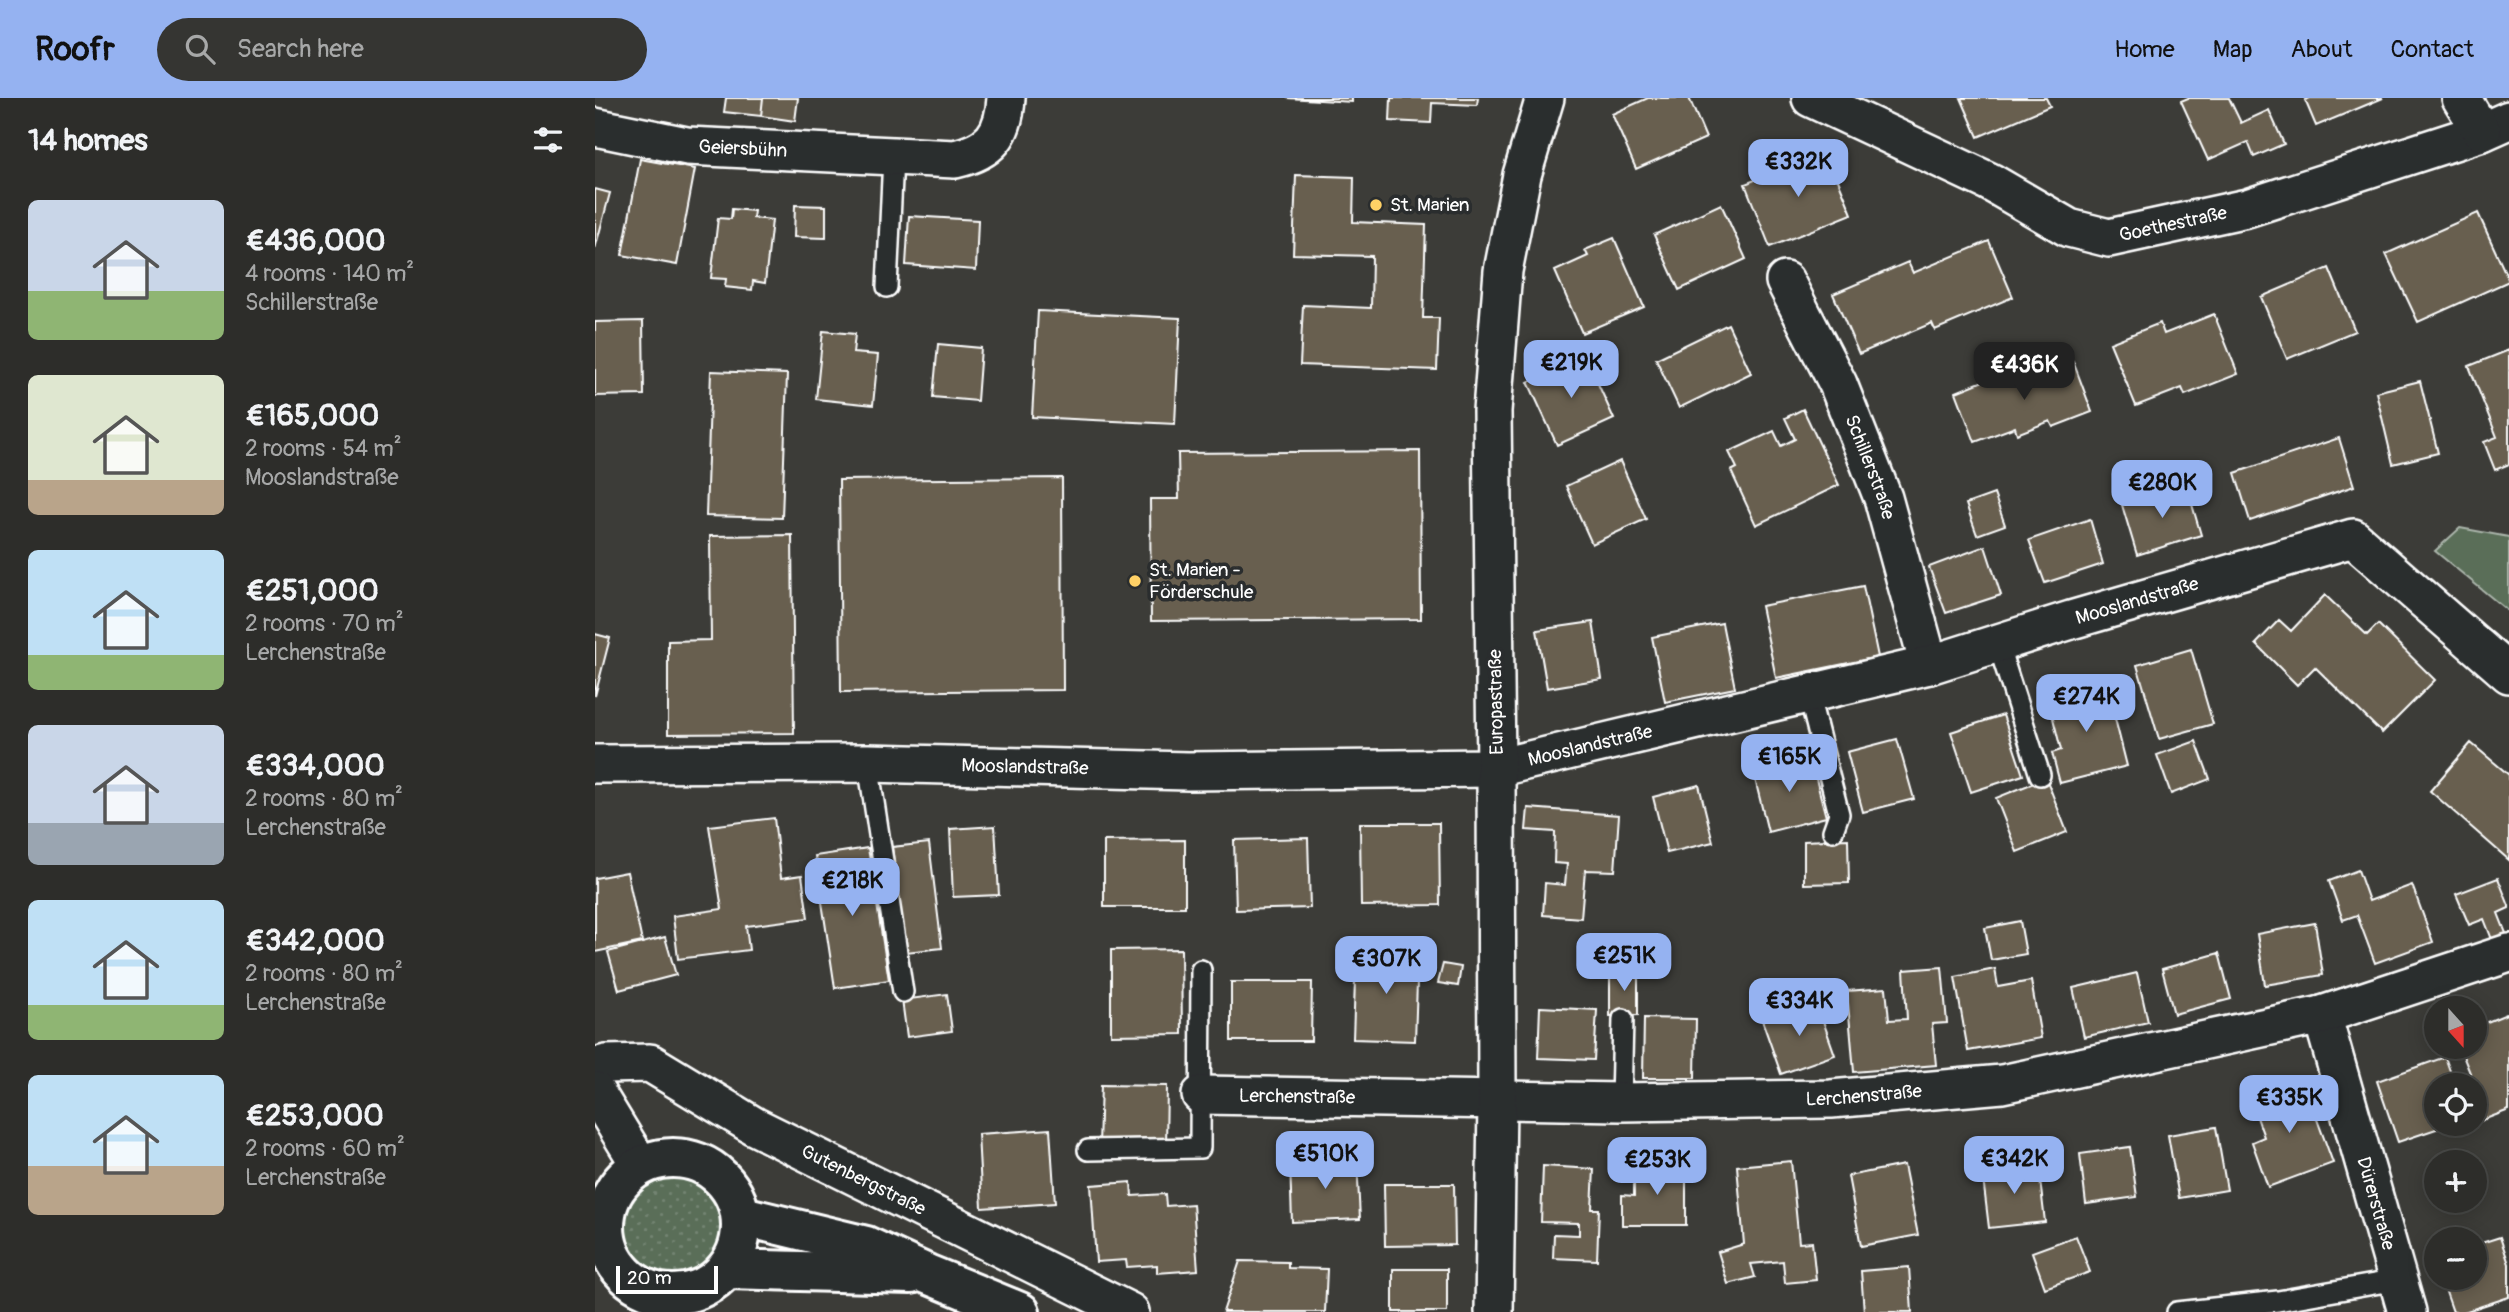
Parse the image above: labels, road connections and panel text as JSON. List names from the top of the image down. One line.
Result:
{"streets":{"street":["Geiersbühn","Goethestraße","Schillerstraße","Mooslandstraße","Europastraße","Lerchenstraße","Gutenbergstraße","Dürerstraße"]},"crossings":[["Schillerstraße","Mooslandstraße"],["Mooslandstraße","Europastraße"],["Europastraße","Lerchenstraße"],["Lerchenstraße","Dürerstraße"]],"places":["St. Marien","St. Marien - Förderschule"],"scale_bar":"20 m","north":"bottom","page":{"header":"Roofr","search":"Search here","nav":["Home","Map","About","Contact"],"heading":"14 homes","price":["€332K","€219K","€436K","€280K","€274K","€165K","€218K","€251K","€307K","€334K","€335K","€510K","€342K","€253K"],"list":[{"name":"€436,000","note":"4 rooms · 140 m² · Schillerstraße"},{"name":"€165,000","note":"2 rooms · 54 m² · Mooslandstraße"},{"name":"€251,000","note":"2 rooms · 70 m² · Lerchenstraße"},{"name":"€334,000","note":"2 rooms · 80 m² · Lerchenstraße"},{"name":"€342,000","note":"2 rooms · 80 m² · Lerchenstraße"},{"name":"€253,000","note":"2 rooms · 60 m² · Lerchenstraße"}],"map_buttons":["+","−"],"scale":"20 m"}}
